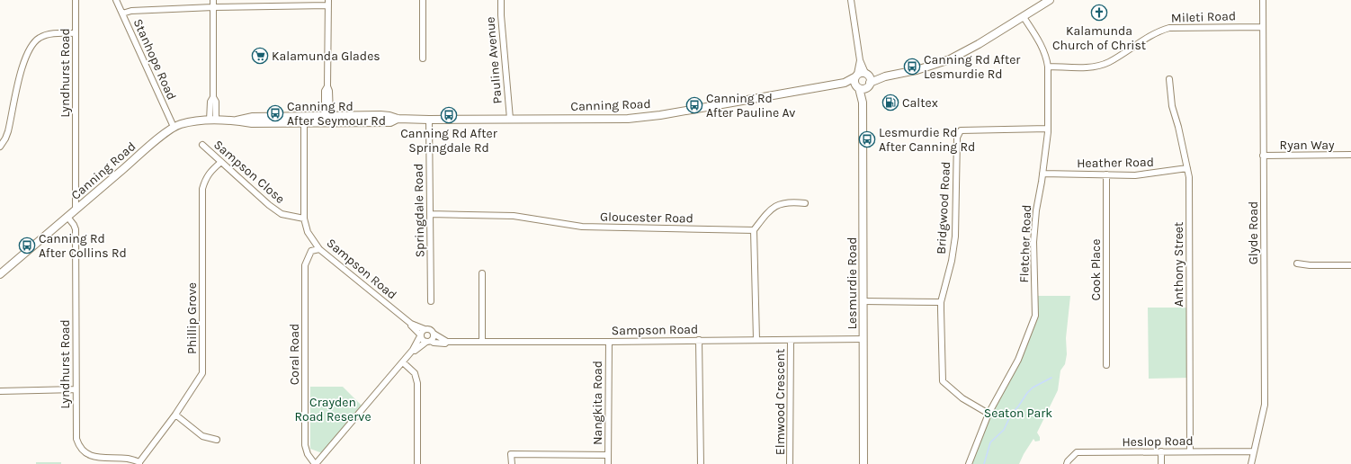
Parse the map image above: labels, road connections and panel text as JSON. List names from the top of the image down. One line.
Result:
{"streets":{"main road":["Canning Road","Lesmurdie Road"],"street":["Mileti Road","Stanhope Road","Pauline Avenue","Lyndhurst Road","Ryan Way","Heather Road","Sampson Close","Bridgwood Road","Springdale Road","Gloucester Road","Glyde Road","Fletcher Road","Anthony Street","Sampson Road","Cook Place","Phillip Grove","Coral Road","Elmwood Crescent","Nangkita Road","Heslop Road"]},"crossings":[["Mileti Road","Glyde Road"],["Mileti Road","Fletcher Road"],["Stanhope Road","Canning Road"],["Pauline Avenue","Canning Road"],["Lyndhurst Road","Canning Road"],["Lyndhurst Road","Phillip Grove"],["Canning Road","Springdale Road"],["Canning Road","Sampson Road"],["Canning Road","Lesmurdie Road"],["Ryan Way","Glyde Road"],["Heather Road","Fletcher Road"],["Heather Road","Anthony Street"],["Heather Road","Cook Place"],["Sampson Close","Sampson Road"],["Sampson Close","Phillip Grove"],["Bridgwood Road","Fletcher Road"],["Springdale Road","Gloucester Road"],["Glyde Road","Heslop Road"],["Anthony Street","Heslop Road"],["Sampson Road","Lesmurdie Road"],["Sampson Road","Coral Road"],["Sampson Road","Elmwood Crescent"],["Sampson Road","Nangkita Road"]],"parks":["Crayden Road Reserve","Seaton Park"],"places":{"church":["Kalamunda Church of Christ"],"supermarket":["Kalamunda Glades"],"bus stop":["Canning Rd After Lesmurdie Rd","Canning Rd After Pauline Av","Canning Rd After Seymour Rd","Canning Rd After Springdale Rd","Lesmurdie Rd After Canning Rd","Canning Rd After Collins Rd"],"fuel station":["Caltex"]}}
